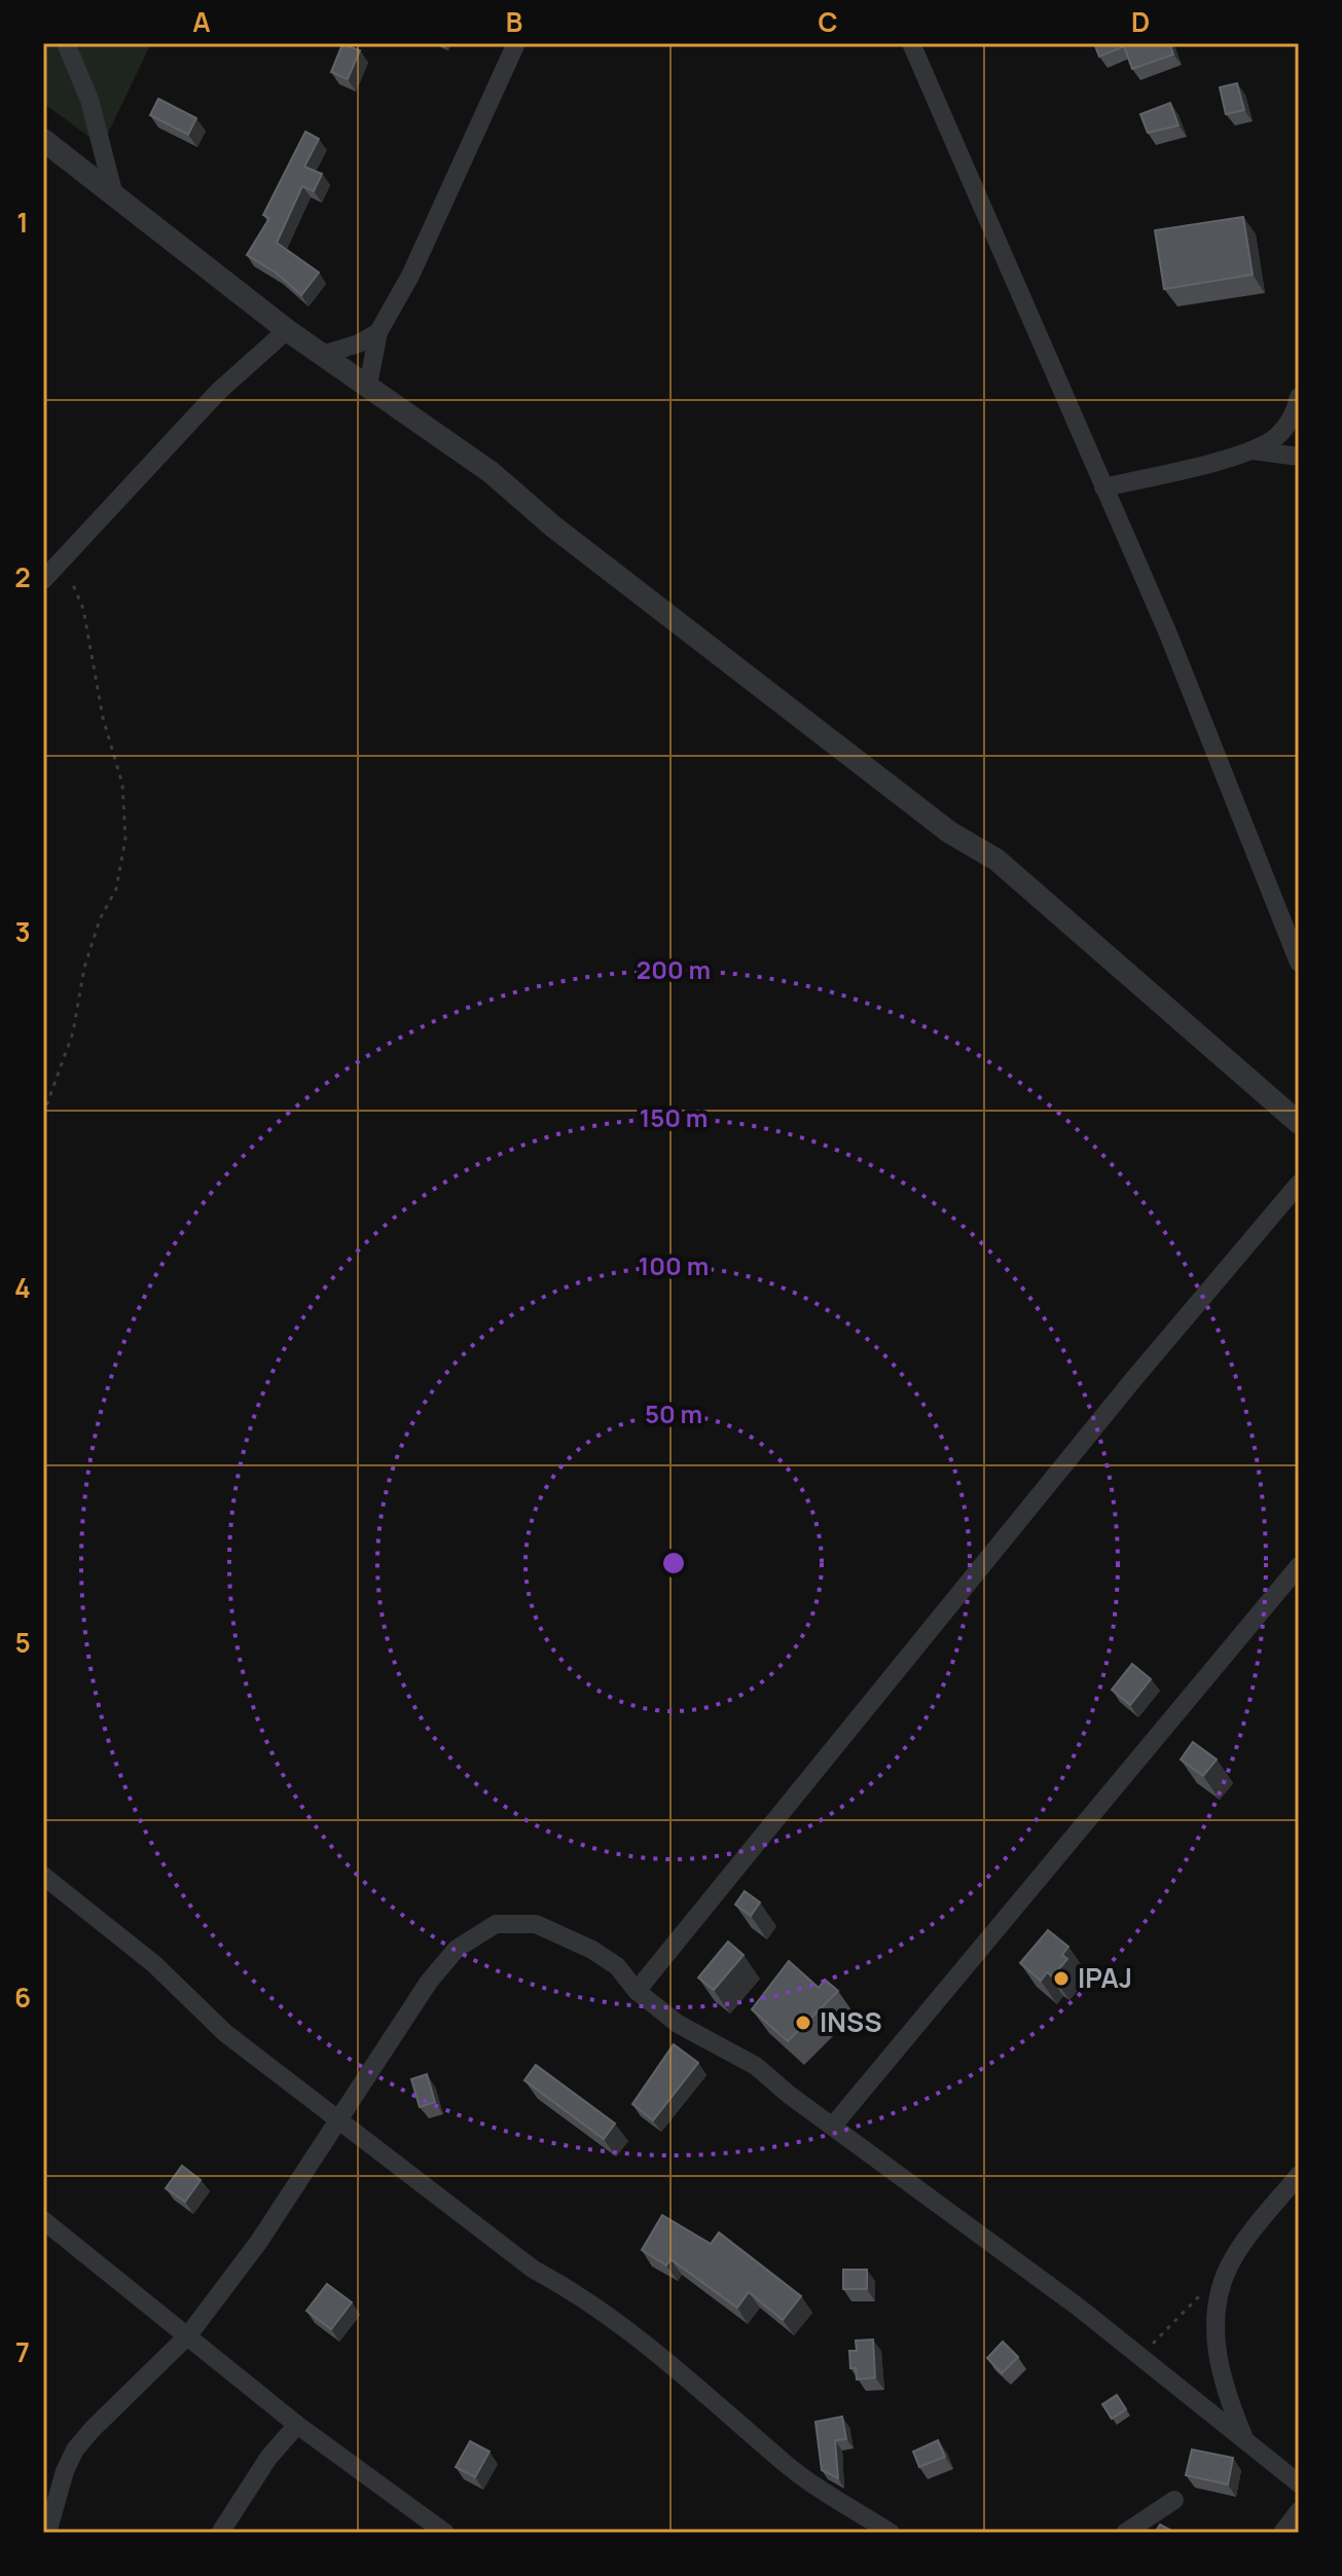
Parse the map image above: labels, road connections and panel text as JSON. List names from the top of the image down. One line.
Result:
{"places":["IPAJ","INSS"],"grid":{"columns":["A","B","C","D"],"rows":["1","2","3","4","5","6","7"]},"rings":["200 m","150 m","100 m","50 m"]}
